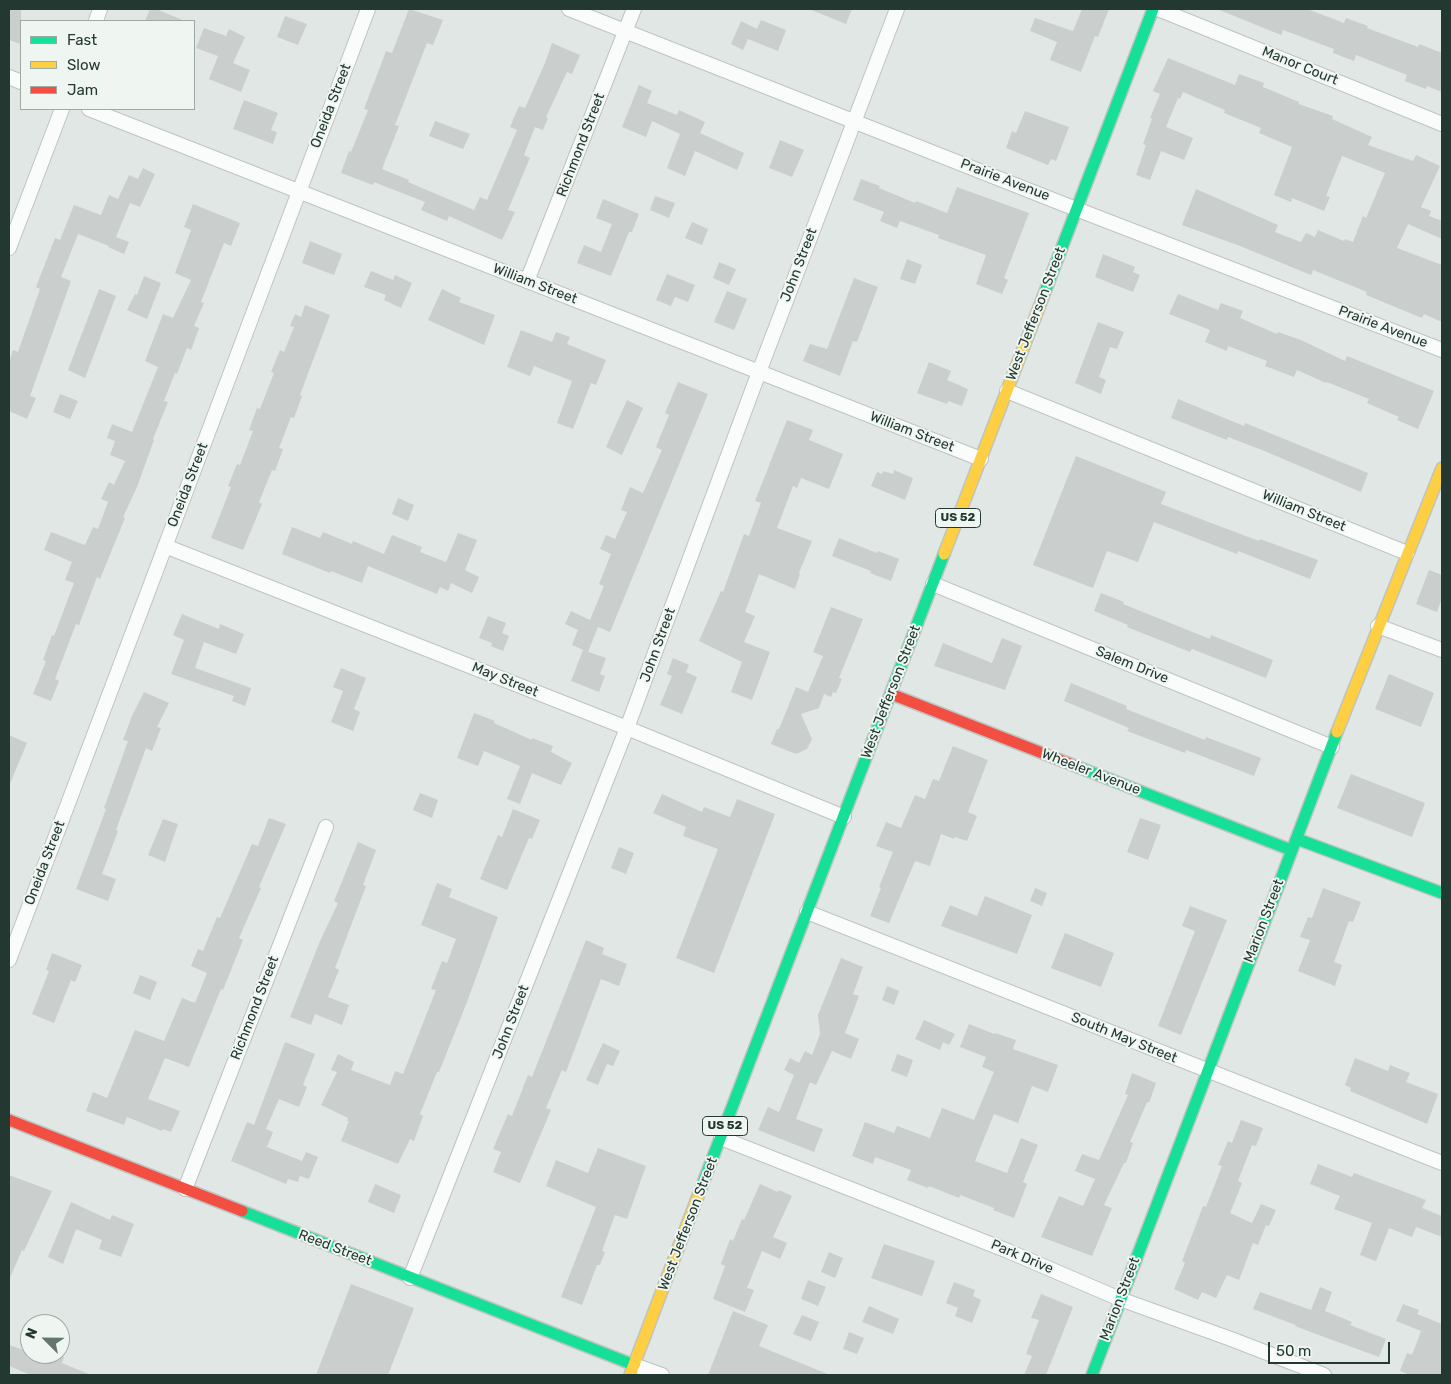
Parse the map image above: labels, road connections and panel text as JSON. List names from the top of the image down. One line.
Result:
{"streets":{"street":["Manor Court","Oneida Street","Richmond Street","Prairie Avenue","John Street","William Street","West Jefferson Street","US 52","Salem Drive","May Street","Wheeler Avenue","Marion Street","South May Street","Reed Street","Park Drive"]},"crossings":[["Oneida Street","William Street"],["Oneida Street","May Street"],["Richmond Street","Prairie Avenue"],["Richmond Street","William Street"],["Richmond Street","Reed Street"],["Prairie Avenue","John Street"],["Prairie Avenue","West Jefferson Street"],["John Street","William Street"],["John Street","May Street"],["John Street","Reed Street"],["William Street","West Jefferson Street"],["William Street","Marion Street"],["West Jefferson Street","Salem Drive"],["West Jefferson Street","May Street"],["West Jefferson Street","Wheeler Avenue"],["West Jefferson Street","South May Street"],["West Jefferson Street","Reed Street"],["West Jefferson Street","Park Drive"],["Salem Drive","Marion Street"],["Wheeler Avenue","Marion Street"],["Marion Street","South May Street"],["Marion Street","Park Drive"]],"legend":["Fast","Slow","Jam"],"scale_bar":"50 m","north":"top left"}
